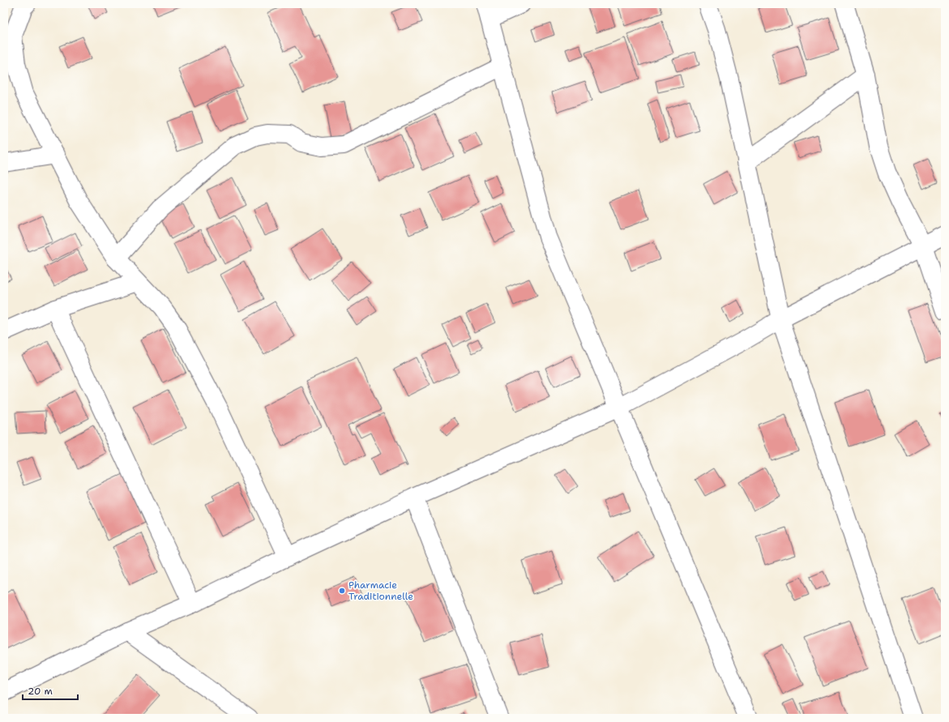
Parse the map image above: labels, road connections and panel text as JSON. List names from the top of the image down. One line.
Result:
{"places":["Pharmacie Traditionnelle"],"scale_bar":"20 m"}
